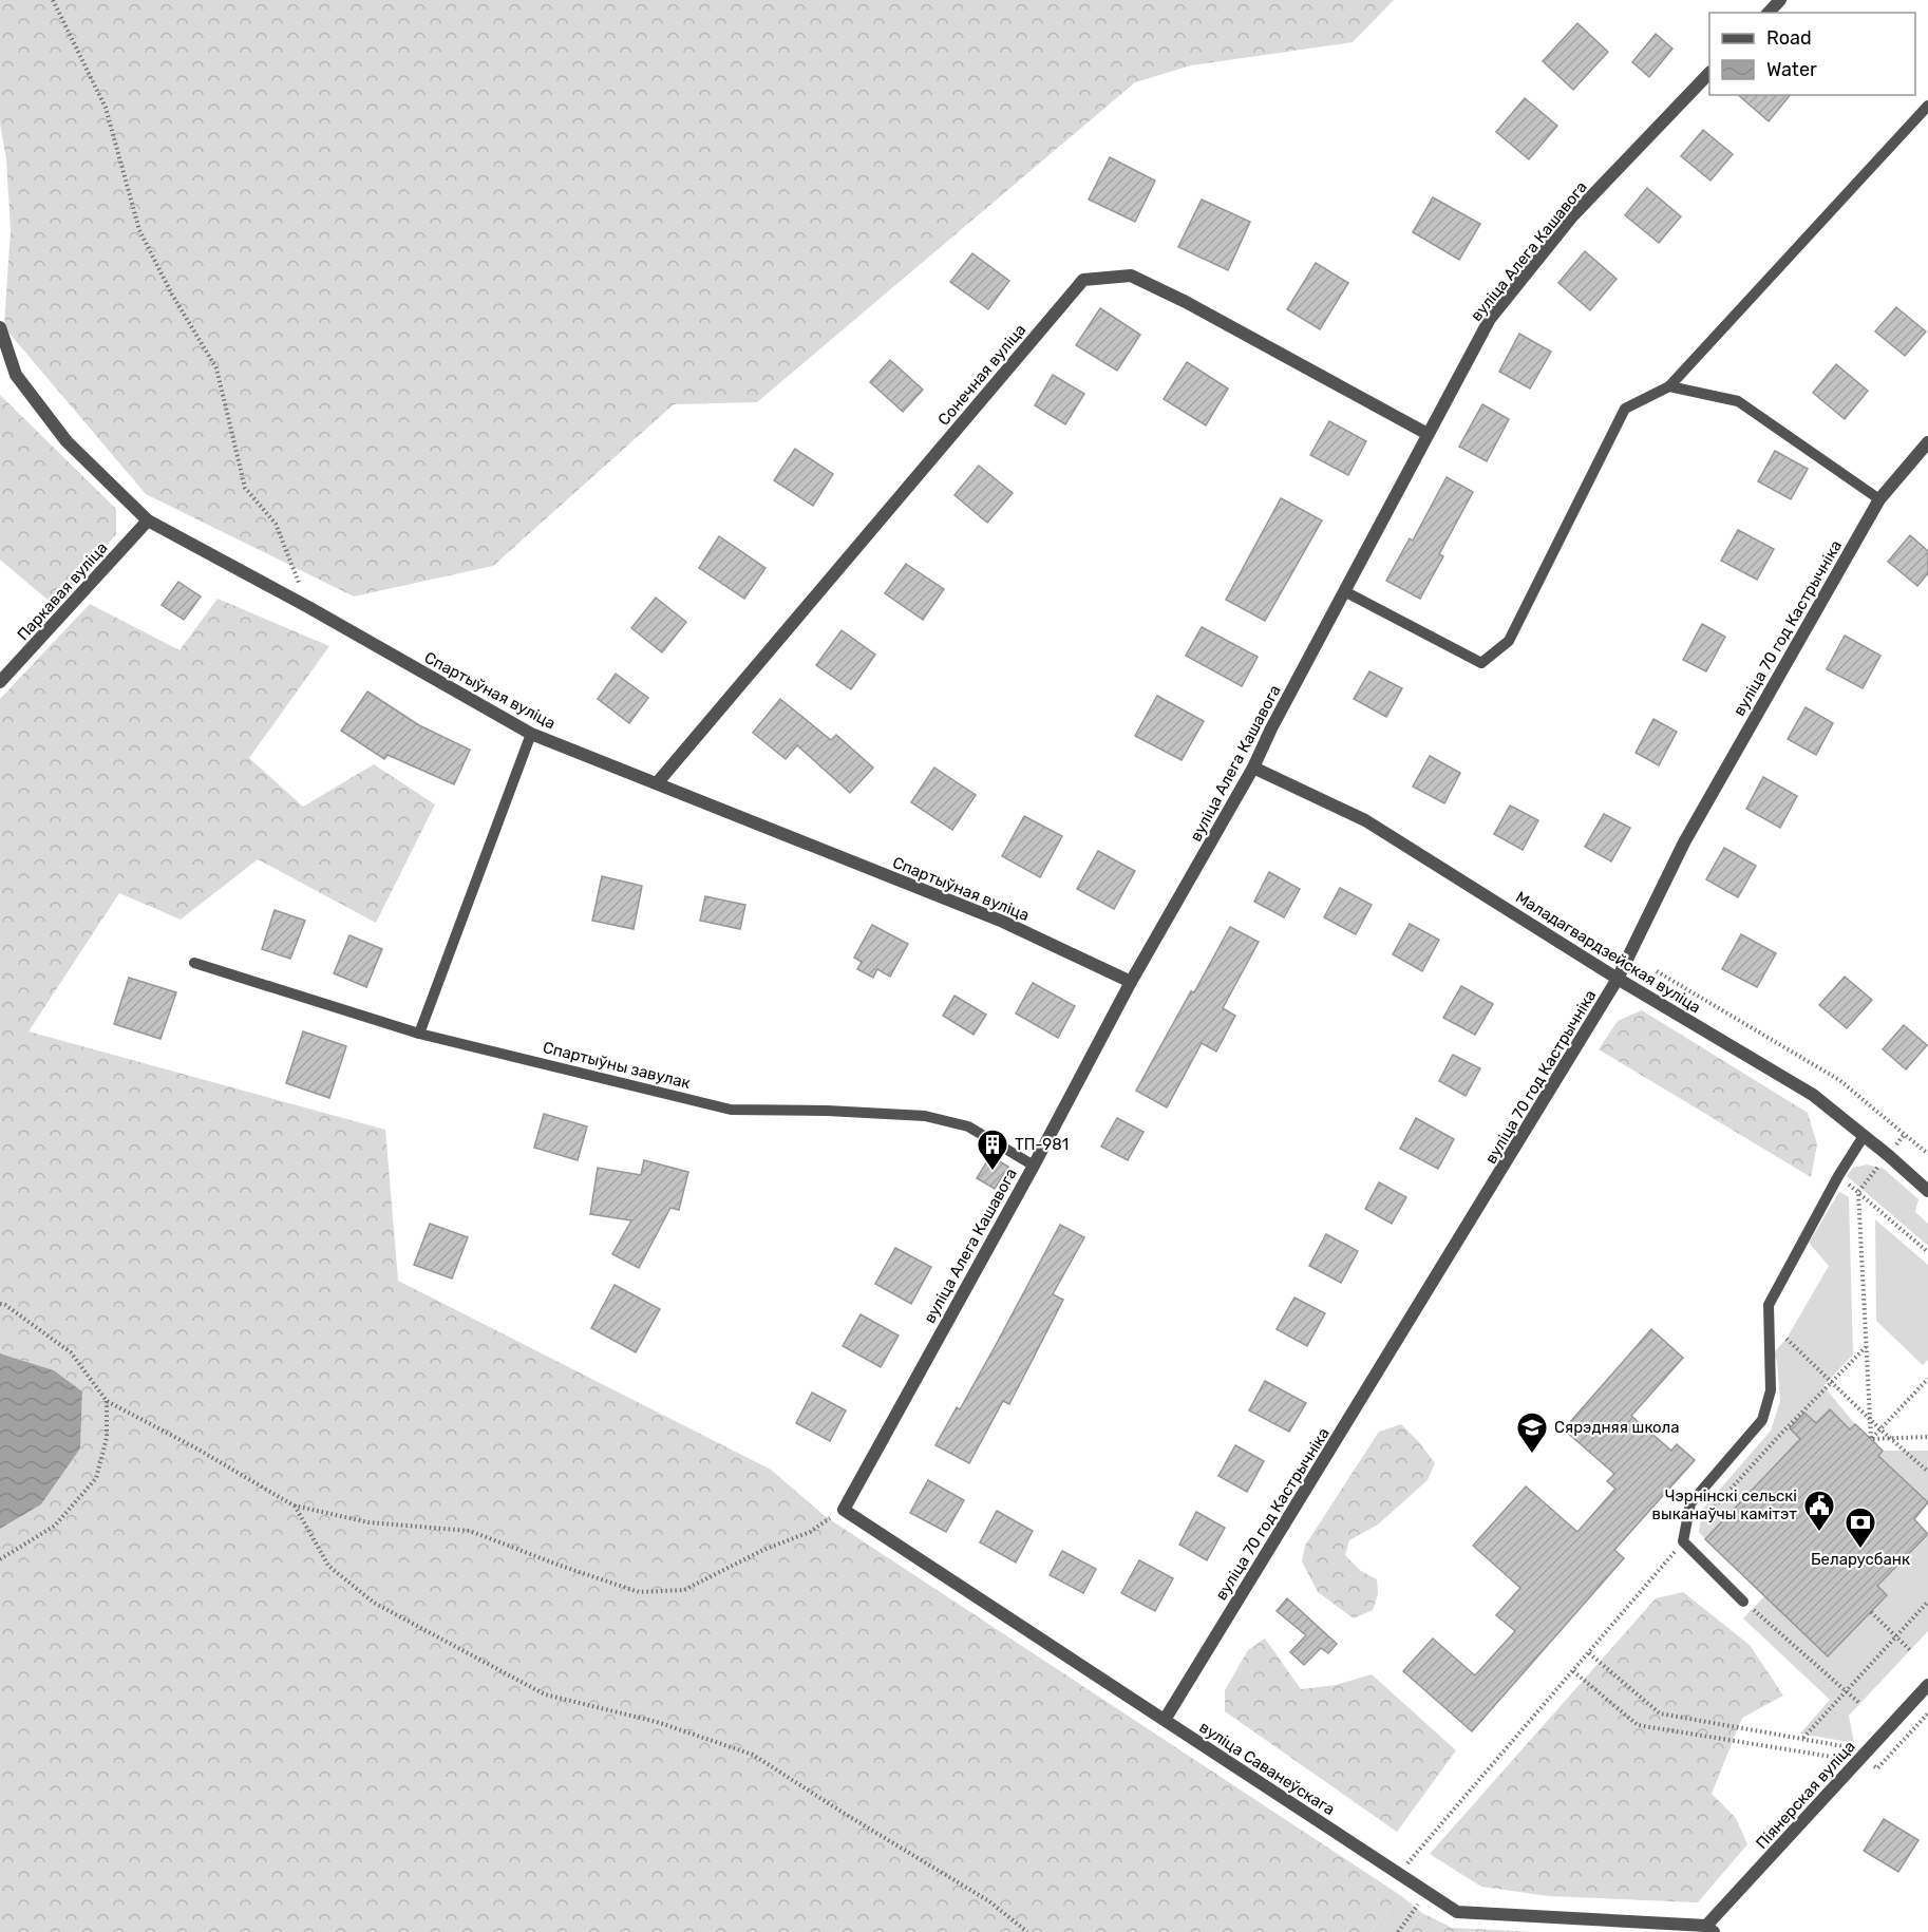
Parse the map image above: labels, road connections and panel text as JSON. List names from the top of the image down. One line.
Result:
{"streets":{"street":["вуліца Алега Кашавога","Сонечная вуліца","Паркавая вуліца","вуліца 70 год Кастрычніка","Спартыўная вуліца","Маладагвардзейская вуліца","вуліца Саванеўскага","Піянерская вуліца"],"lane":["Спартыўны завулак"]},"crossings":[["вуліца Алега Кашавога","Сонечная вуліца"],["вуліца Алега Кашавога","Спартыўная вуліца"],["вуліца Алега Кашавога","Маладагвардзейская вуліца"],["вуліца Алега Кашавога","Спартыўны завулак"],["вуліца Алега Кашавога","вуліца Саванеўскага"],["Сонечная вуліца","Спартыўная вуліца"],["Паркавая вуліца","Спартыўная вуліца"],["вуліца 70 год Кастрычніка","Маладагвардзейская вуліца"],["вуліца 70 год Кастрычніка","вуліца Саванеўскага"],["вуліца Саванеўскага","Піянерская вуліца"]],"places":{"building":["ТП-981"],"school or university":["Сярэдняя школа"],"public building":["Чэрнінскі сельскі выканаўчы камітэт"],"bank":["Беларусбанк"]},"legend":["Road","Water"]}
